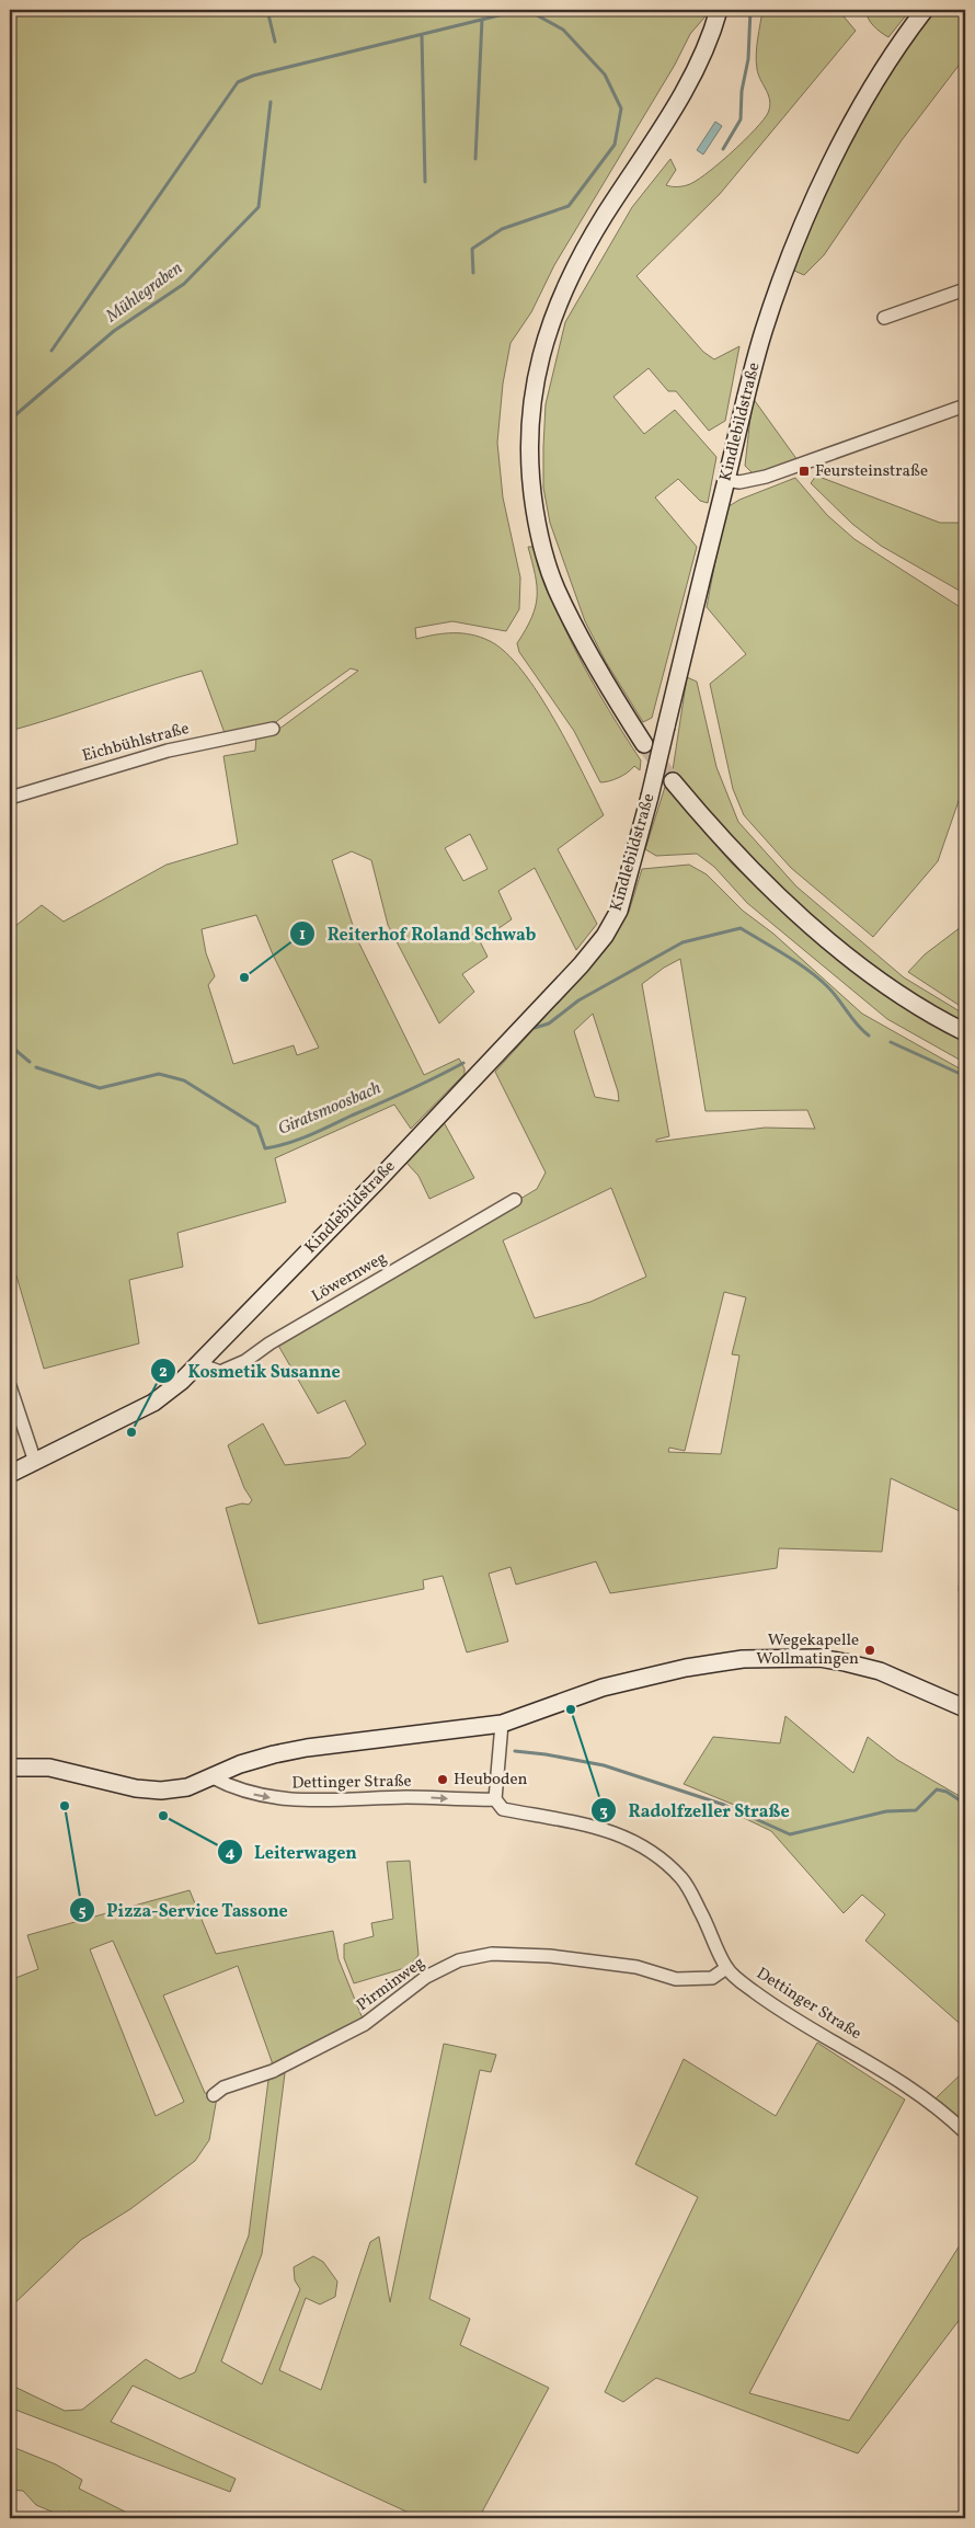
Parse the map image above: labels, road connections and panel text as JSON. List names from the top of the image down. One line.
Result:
{"streets":{"main road":["Kindlebildstraße"],"street":["Eichbühlstraße","Löwernweg","Dettinger Straße","Pirminweg"]},"crossings":[["Kindlebildstraße","Löwernweg"],["Dettinger Straße","Pirminweg"]],"water":["Mühlegraben","Giratsmoosbach"],"places":{"transit":["Feursteinstraße"],"other":["Reiterhof Roland Schwab","Kosmetik Susanne","Wegekapelle Wollmatingen","Radolfzeller Straße","Heuboden","Pizza-Service Tassone","Leiterwagen"]}}
